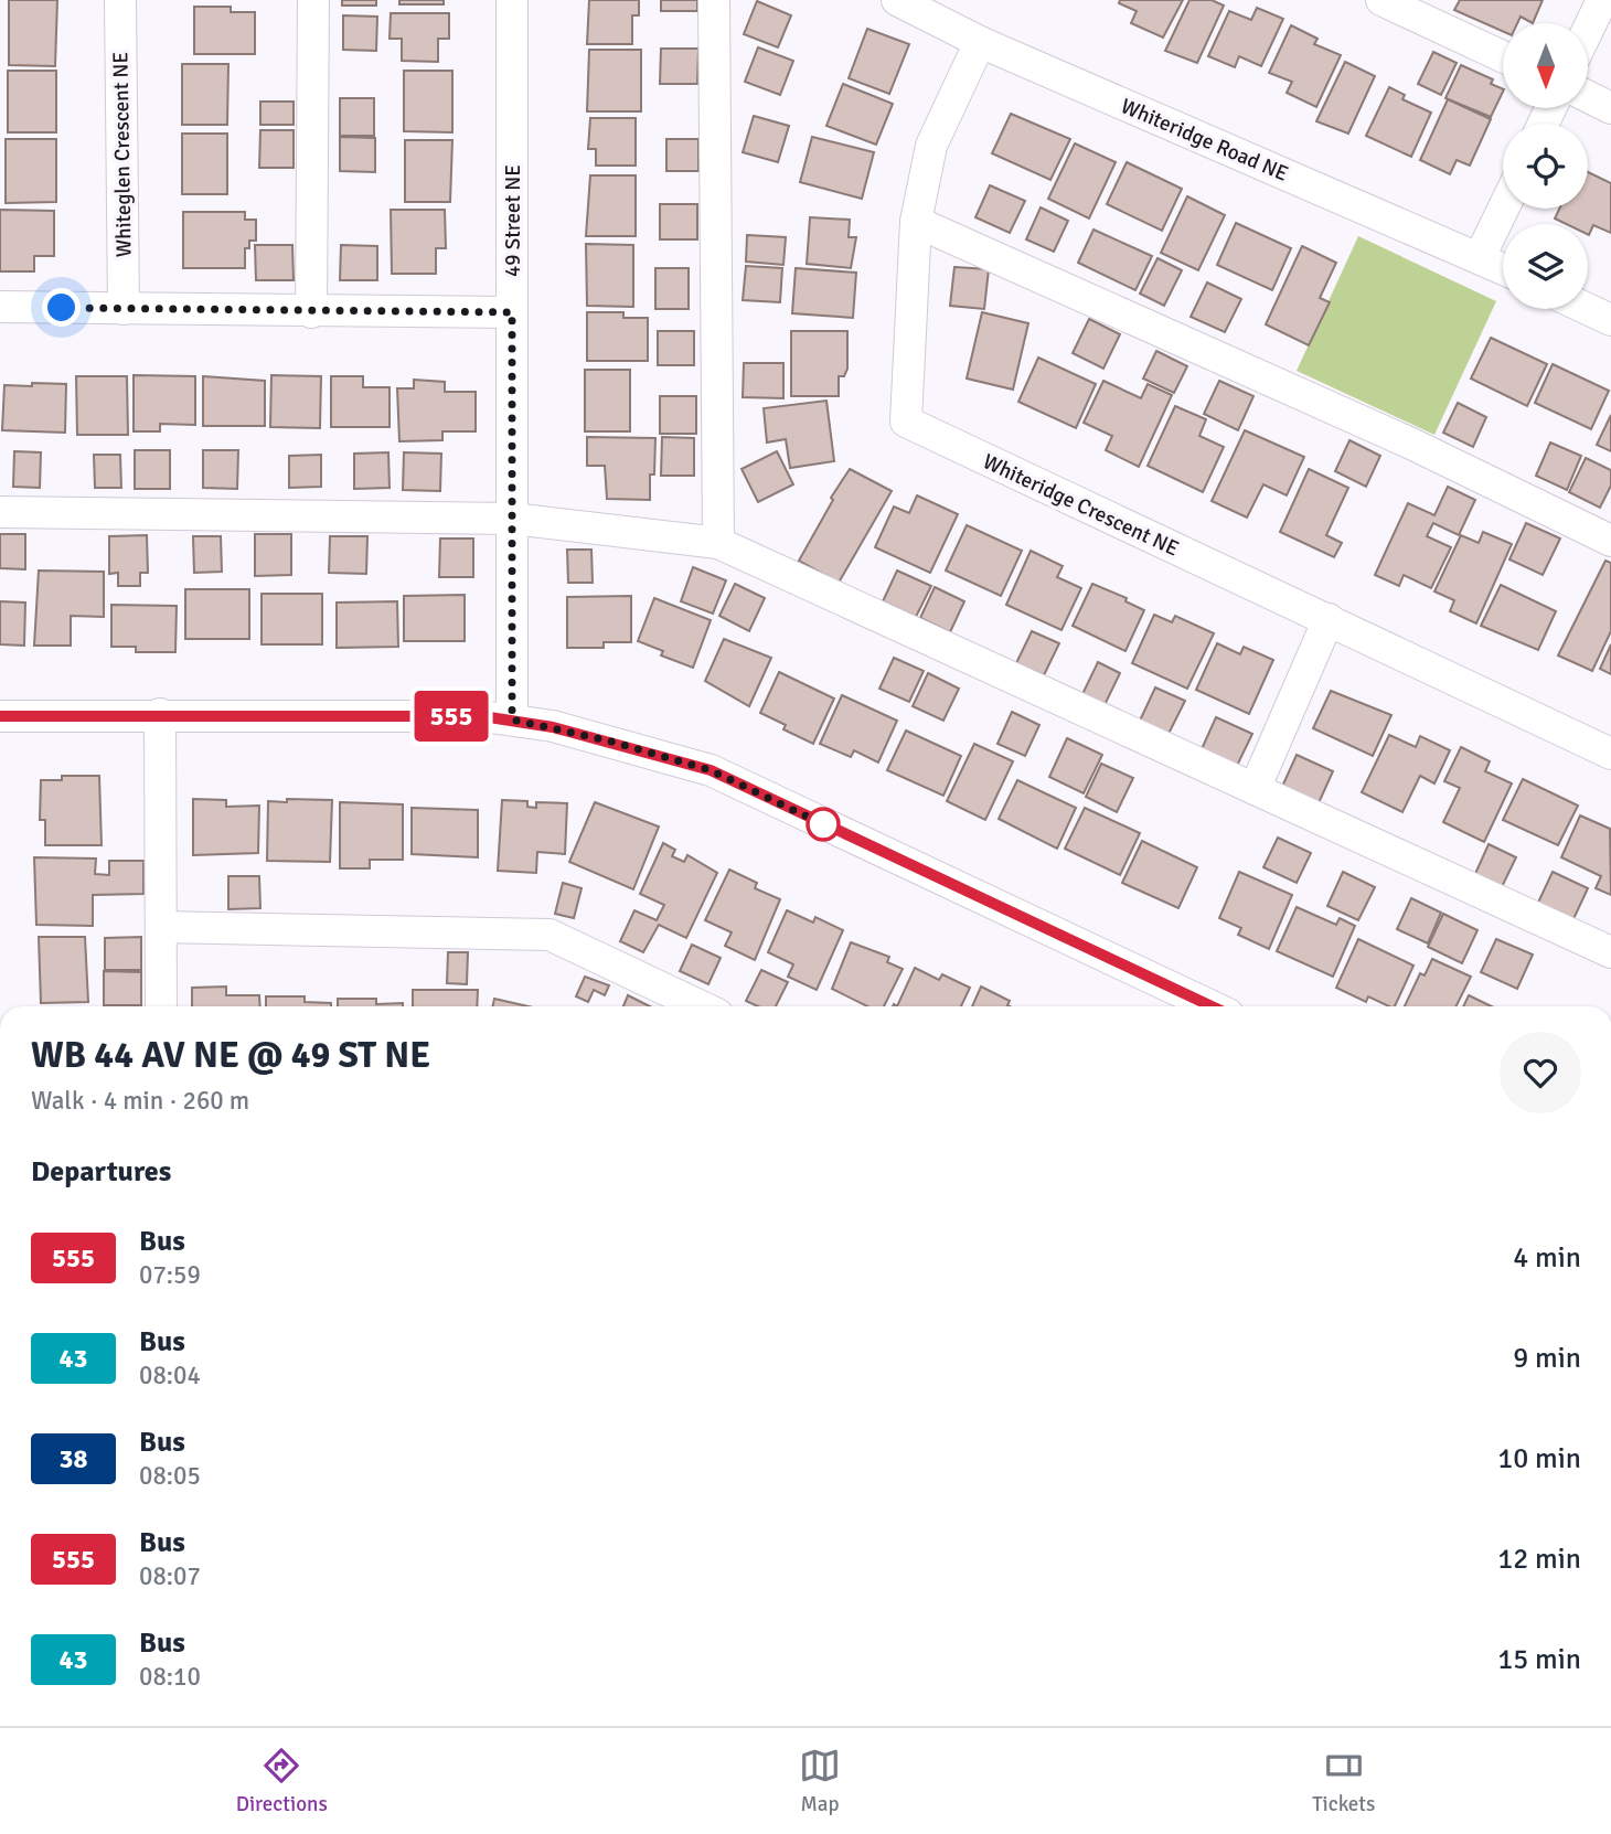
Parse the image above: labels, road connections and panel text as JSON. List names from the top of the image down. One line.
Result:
{"streets":{"street":["Whiteridge Road NE","Whiteglen Crescent NE","49 Street NE","Whiteridge Crescent NE"]},"crossings":[["Whiteridge Road NE","Whiteridge Crescent NE"]],"lines":["bus line 555"],"north":"bottom","page":{"on_map":"555","heading":[["WB 44 AV NE @ 49 ST NE","Walk · 4 min · 260 m"],"Departures"],"list":[{"mark":"555","name":"Bus","note":"07:59","value":"4 min"},{"mark":"43","name":"Bus","note":"08:04","value":"9 min"},{"mark":"38","name":"Bus","note":"08:05","value":"10 min"},{"mark":"555","name":"Bus","note":"08:07","value":"12 min"},{"mark":"43","name":"Bus","note":"08:10","value":"15 min"}],"tabs":["Directions","Map","Tickets"]}}
